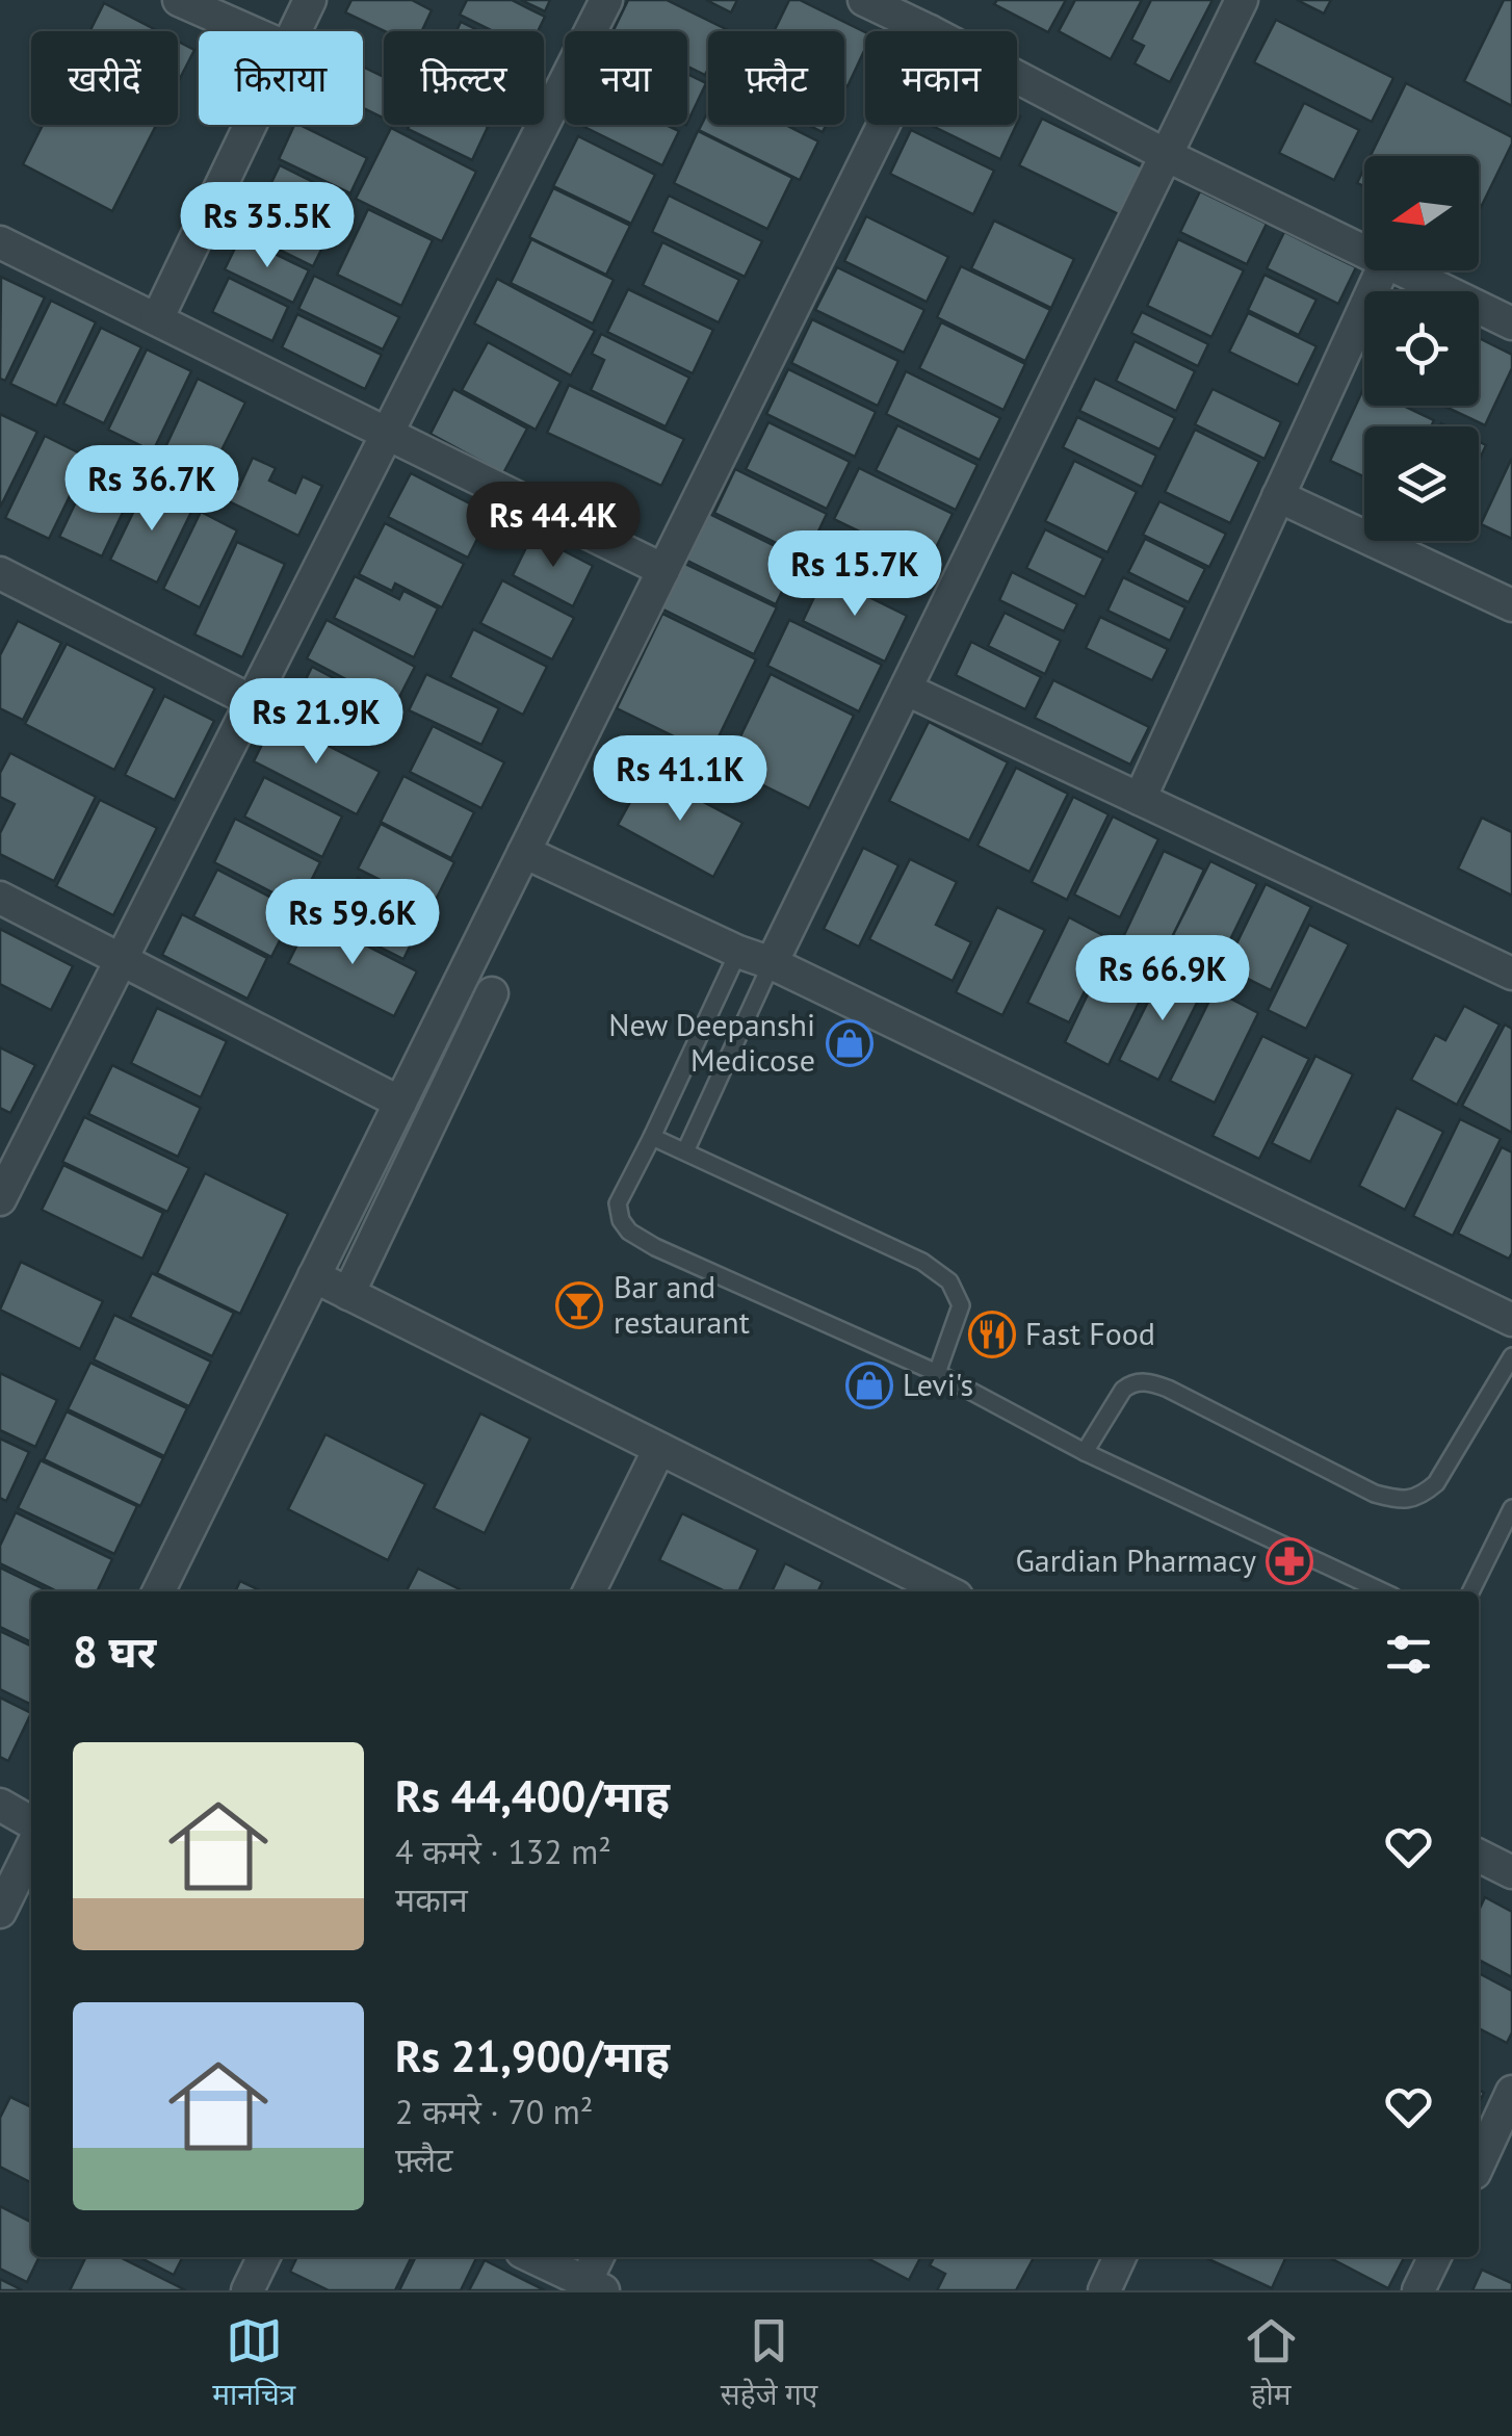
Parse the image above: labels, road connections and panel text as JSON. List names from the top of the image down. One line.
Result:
{"places":{"shop":["New Deepanshi Medicose","Levi's"],"bar":["Bar and restaurant"],"restaurant":["Fast Food"],"pharmacy":["Gardian Pharmacy"]},"north":"left","page":{"chip":["खरीदें","किराया","फ़िल्टर","नया","फ़्लैट","मकान"],"price":["Rs 35.5K","Rs 36.7K","Rs 44.4K","Rs 15.7K","Rs 21.9K","Rs 41.1K","Rs 59.6K","Rs 66.9K"],"heading":"8 घर","list":[{"name":"Rs 44,400/माह","note":"4 कमरे · 132 m² · मकान"},{"name":"Rs 21,900/माह","note":"2 कमरे · 70 m² · फ़्लैट"}],"tabs":["मानचित्र","सहेजे गए","होम"]}}
